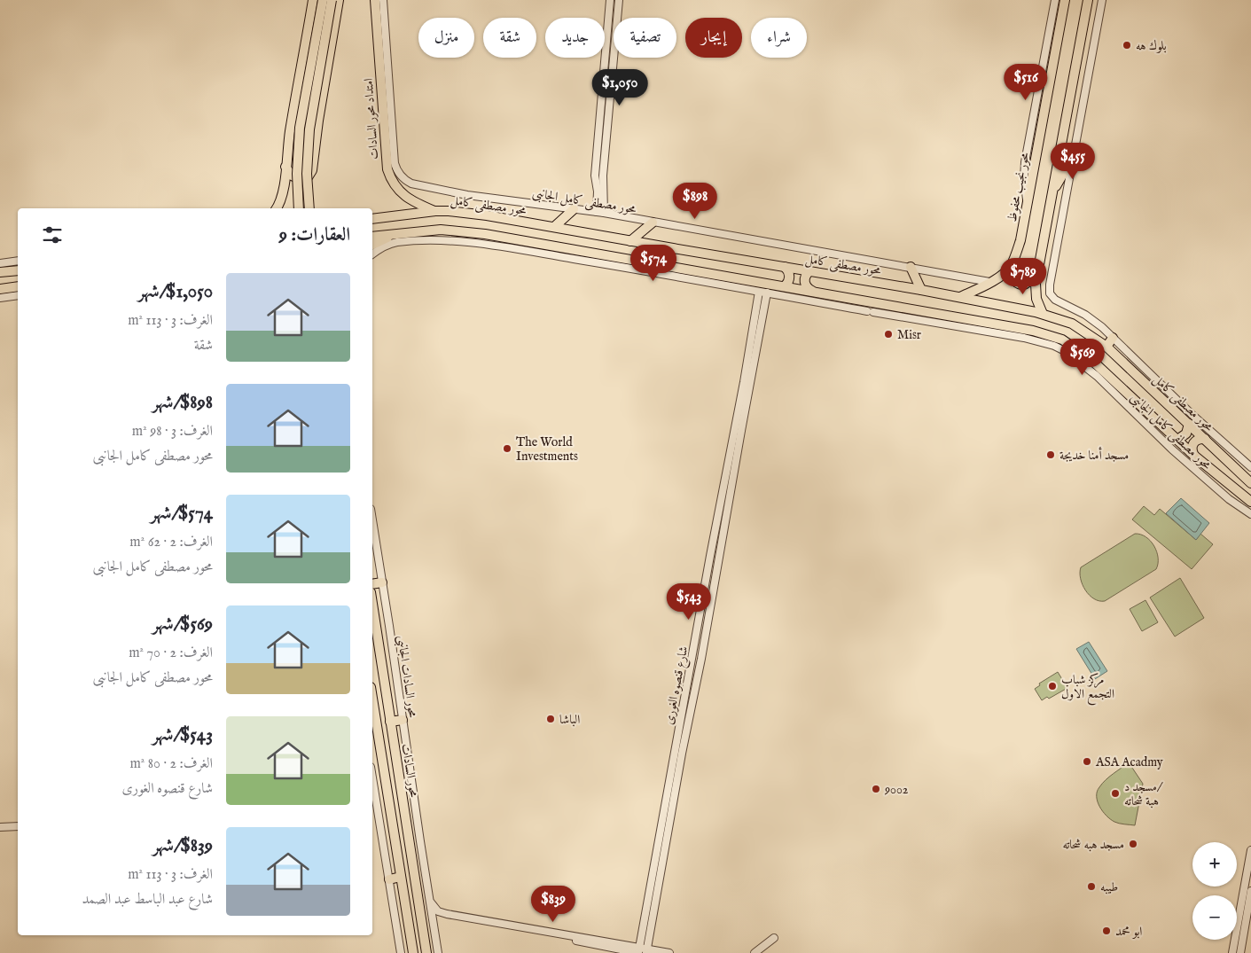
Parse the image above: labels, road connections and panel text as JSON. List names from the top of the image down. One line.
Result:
{"streets":{"main road":["امتداد محور السادات","محور نجيب محفوظ","محور مصطفى كامل","محور السادات"],"street":["محور مصطفى كامل الجانبى","محور السادات الجانبى","شارع قنصوه الغورى"]},"crossings":[["امتداد محور السادات","محور مصطفى كامل"],["محور نجيب محفوظ","محور مصطفى كامل الجانبى"],["محور نجيب محفوظ","محور مصطفى كامل"],["محور مصطفى كامل الجانبى","شارع قنصوه الغورى"]],"places":["بلوك هه","Misr","The World Investments","مسجد أمنا خديجة","مركز شباب التجمع الاول","الباشا","ASA Acadmy","9002","مسجد د/ هبة شحاته","مسجد هبه شحاته","طيبه","ابو محمد"],"page":{"chip":["شراء","إيجار","تصفية","جديد","شقة","منزل"],"price":["$516","$1,050","$455","$898","$574","$789","$569","$543","$839"],"heading":"العقارات: 9","list":[{"name":"$1,050/شهر","note":"الغرف: 3 · 113 m² · شقة"},{"name":"$898/شهر","note":"الغرف: 3 · 98 m² · محور مصطفى كامل الجانبى"},{"name":"$574/شهر","note":"الغرف: 2 · 62 m² · محور مصطفى كامل الجانبى"},{"name":"$569/شهر","note":"الغرف: 2 · 70 m² · محور مصطفى كامل الجانبى"},{"name":"$543/شهر","note":"الغرف: 2 · 80 m² · شارع قنصوه الغورى"},{"name":"$839/شهر","note":"الغرف: 3 · 113 m² · شارع عبد الباسط عبد الصمد"}],"map_buttons":["+","−"]}}
